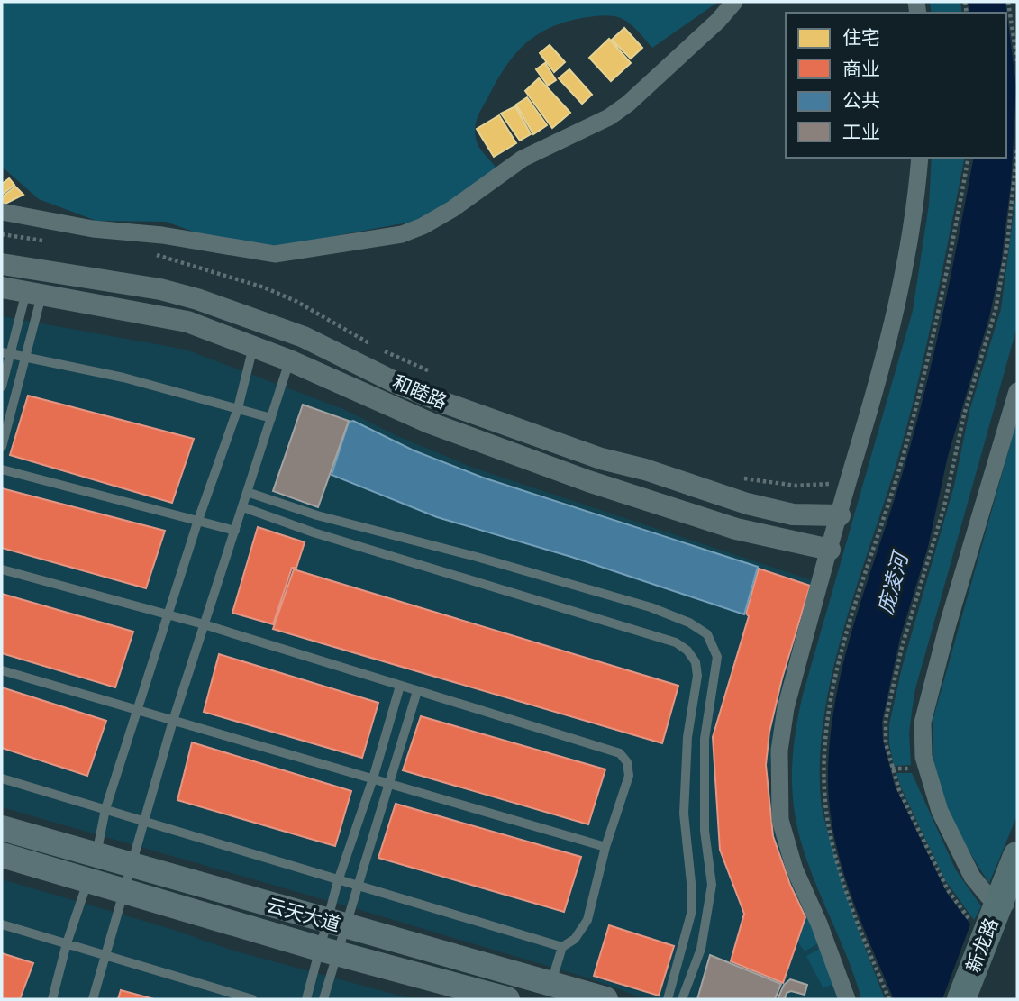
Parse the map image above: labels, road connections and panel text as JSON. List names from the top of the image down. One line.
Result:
{"streets":{"main road":["云天大道","新龙路"],"street":["和睦路"]},"water":["庞凌河"],"legend":["住宅","商业","公共","工业"]}
